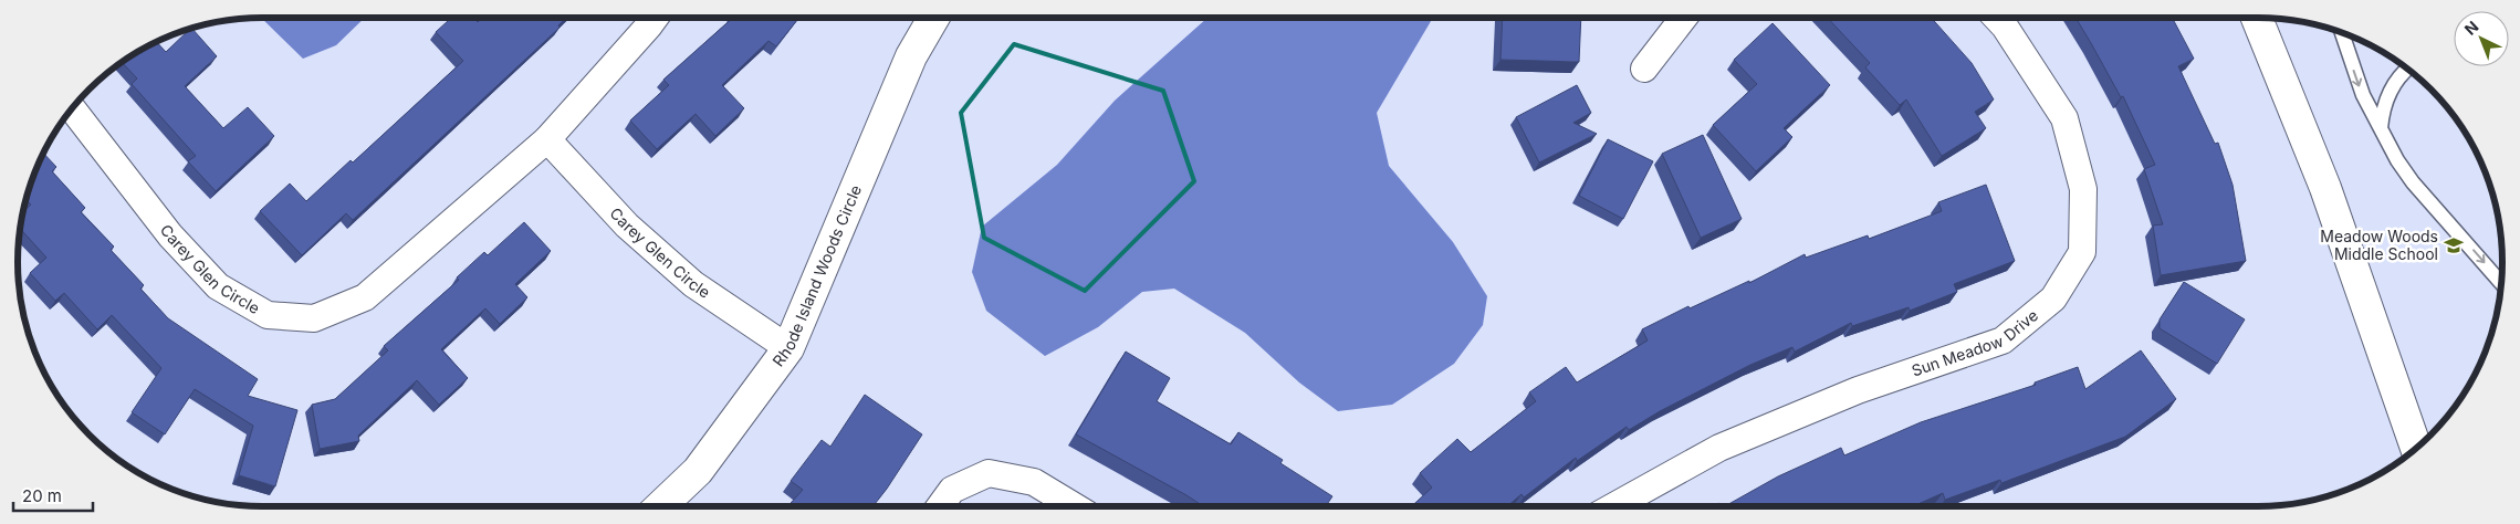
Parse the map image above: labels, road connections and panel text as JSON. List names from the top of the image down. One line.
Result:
{"streets":{"street":["Carey Glen Circle","Rhode Island Woods Circle","Sun Meadow Drive"]},"crossings":[["Carey Glen Circle","Rhode Island Woods Circle"]],"places":{"school or university":["Meadow Woods Middle School"]},"scale_bar":"20 m","north":"top left"}
